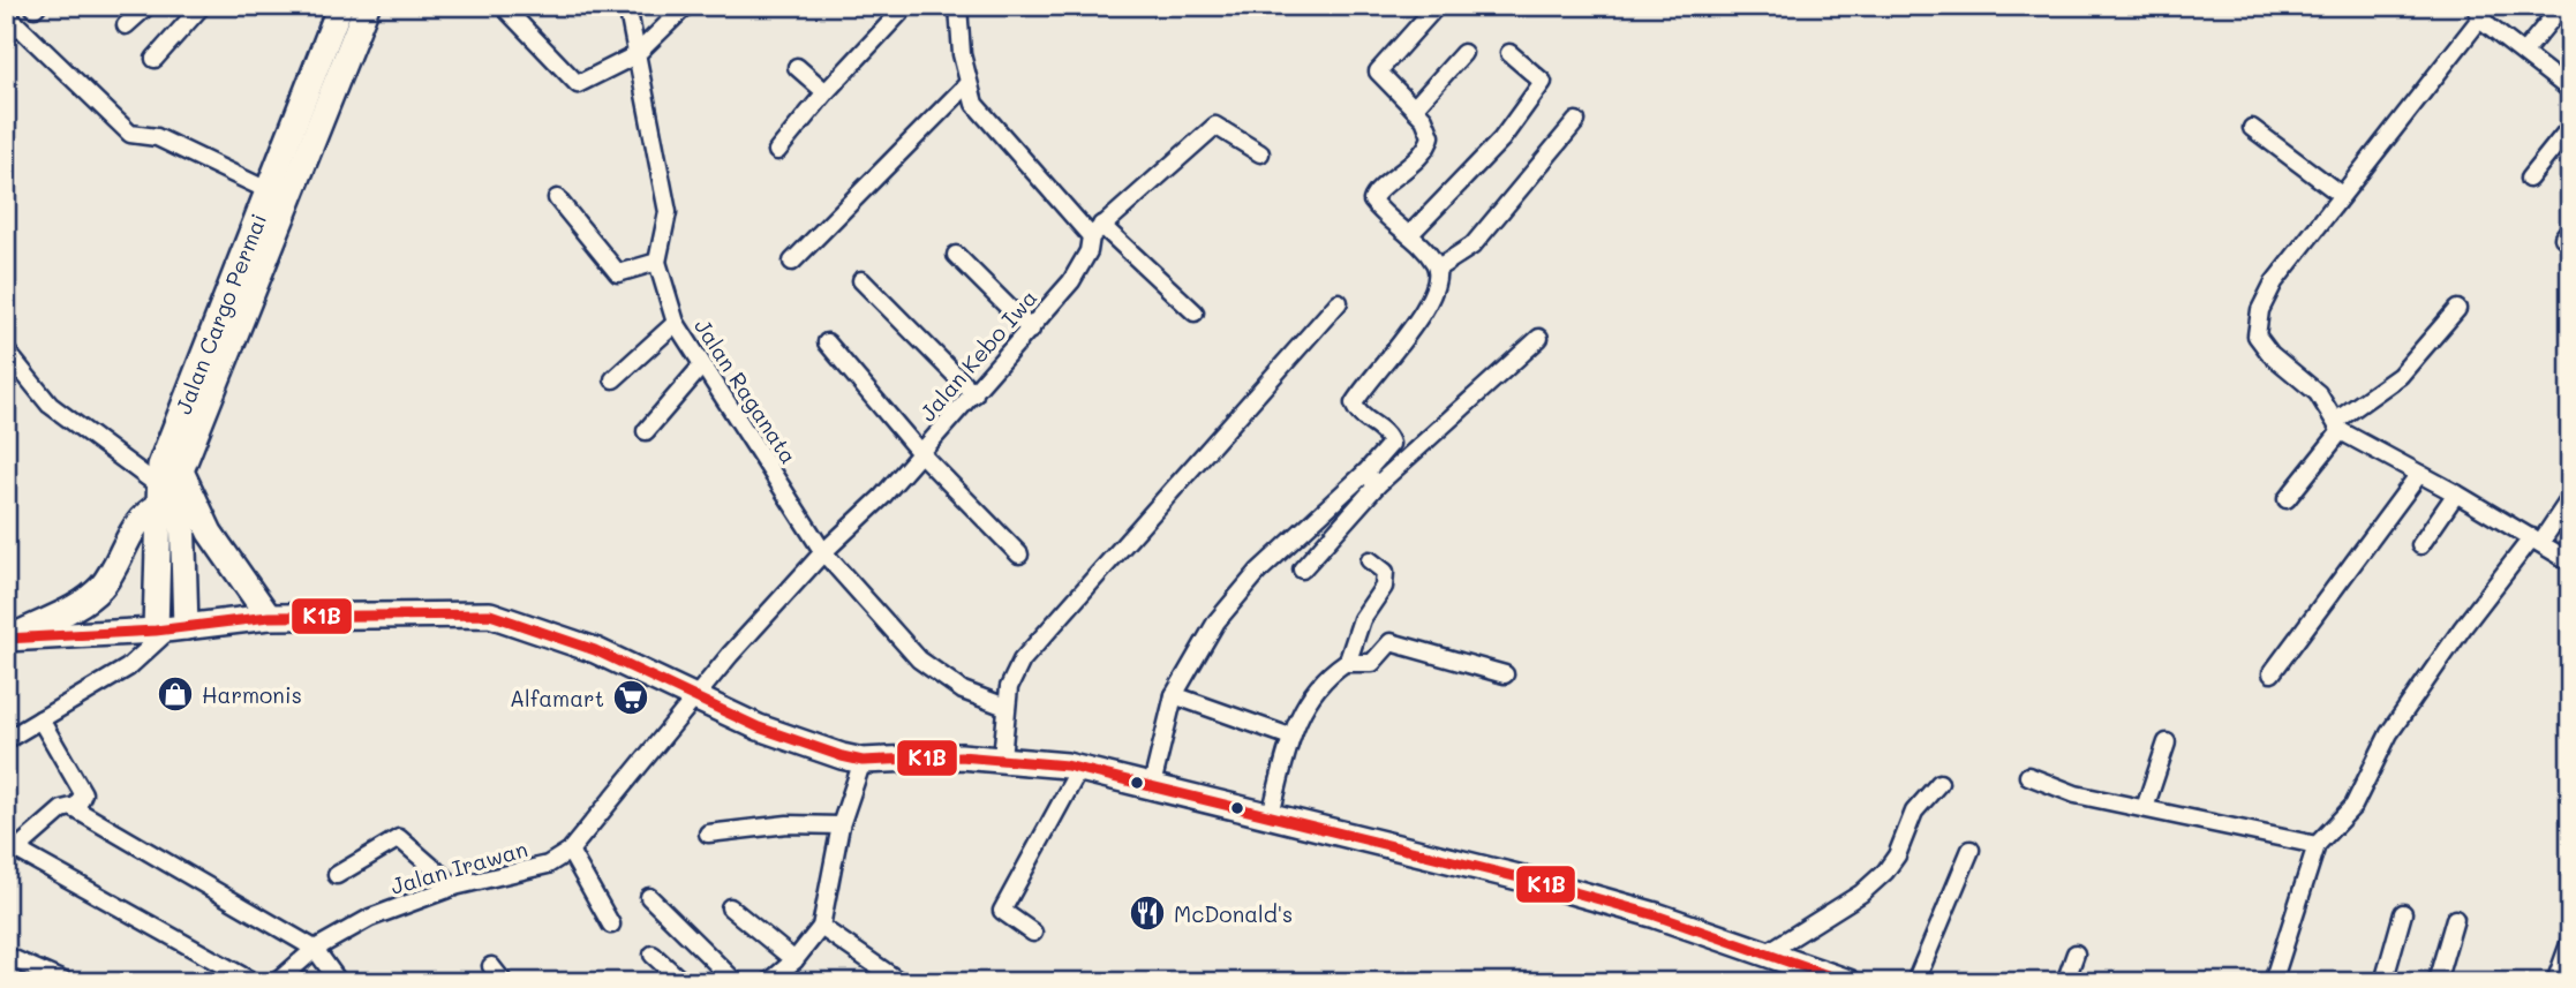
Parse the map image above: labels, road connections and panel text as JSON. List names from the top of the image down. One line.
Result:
{"streets":{"highway":["Jalan Cargo Permai"],"street":["Jalan Kebo Iwa","Jalan Raganata","Jalan Irawan"]},"crossings":[["Jalan Kebo Iwa","Jalan Raganata"],["Jalan Kebo Iwa","Jalan Irawan"]],"places":{"shop":["Harmonis"],"supermarket":["Alfamart"],"restaurant":["McDonald's"]},"lines":["transit line K1B"]}
